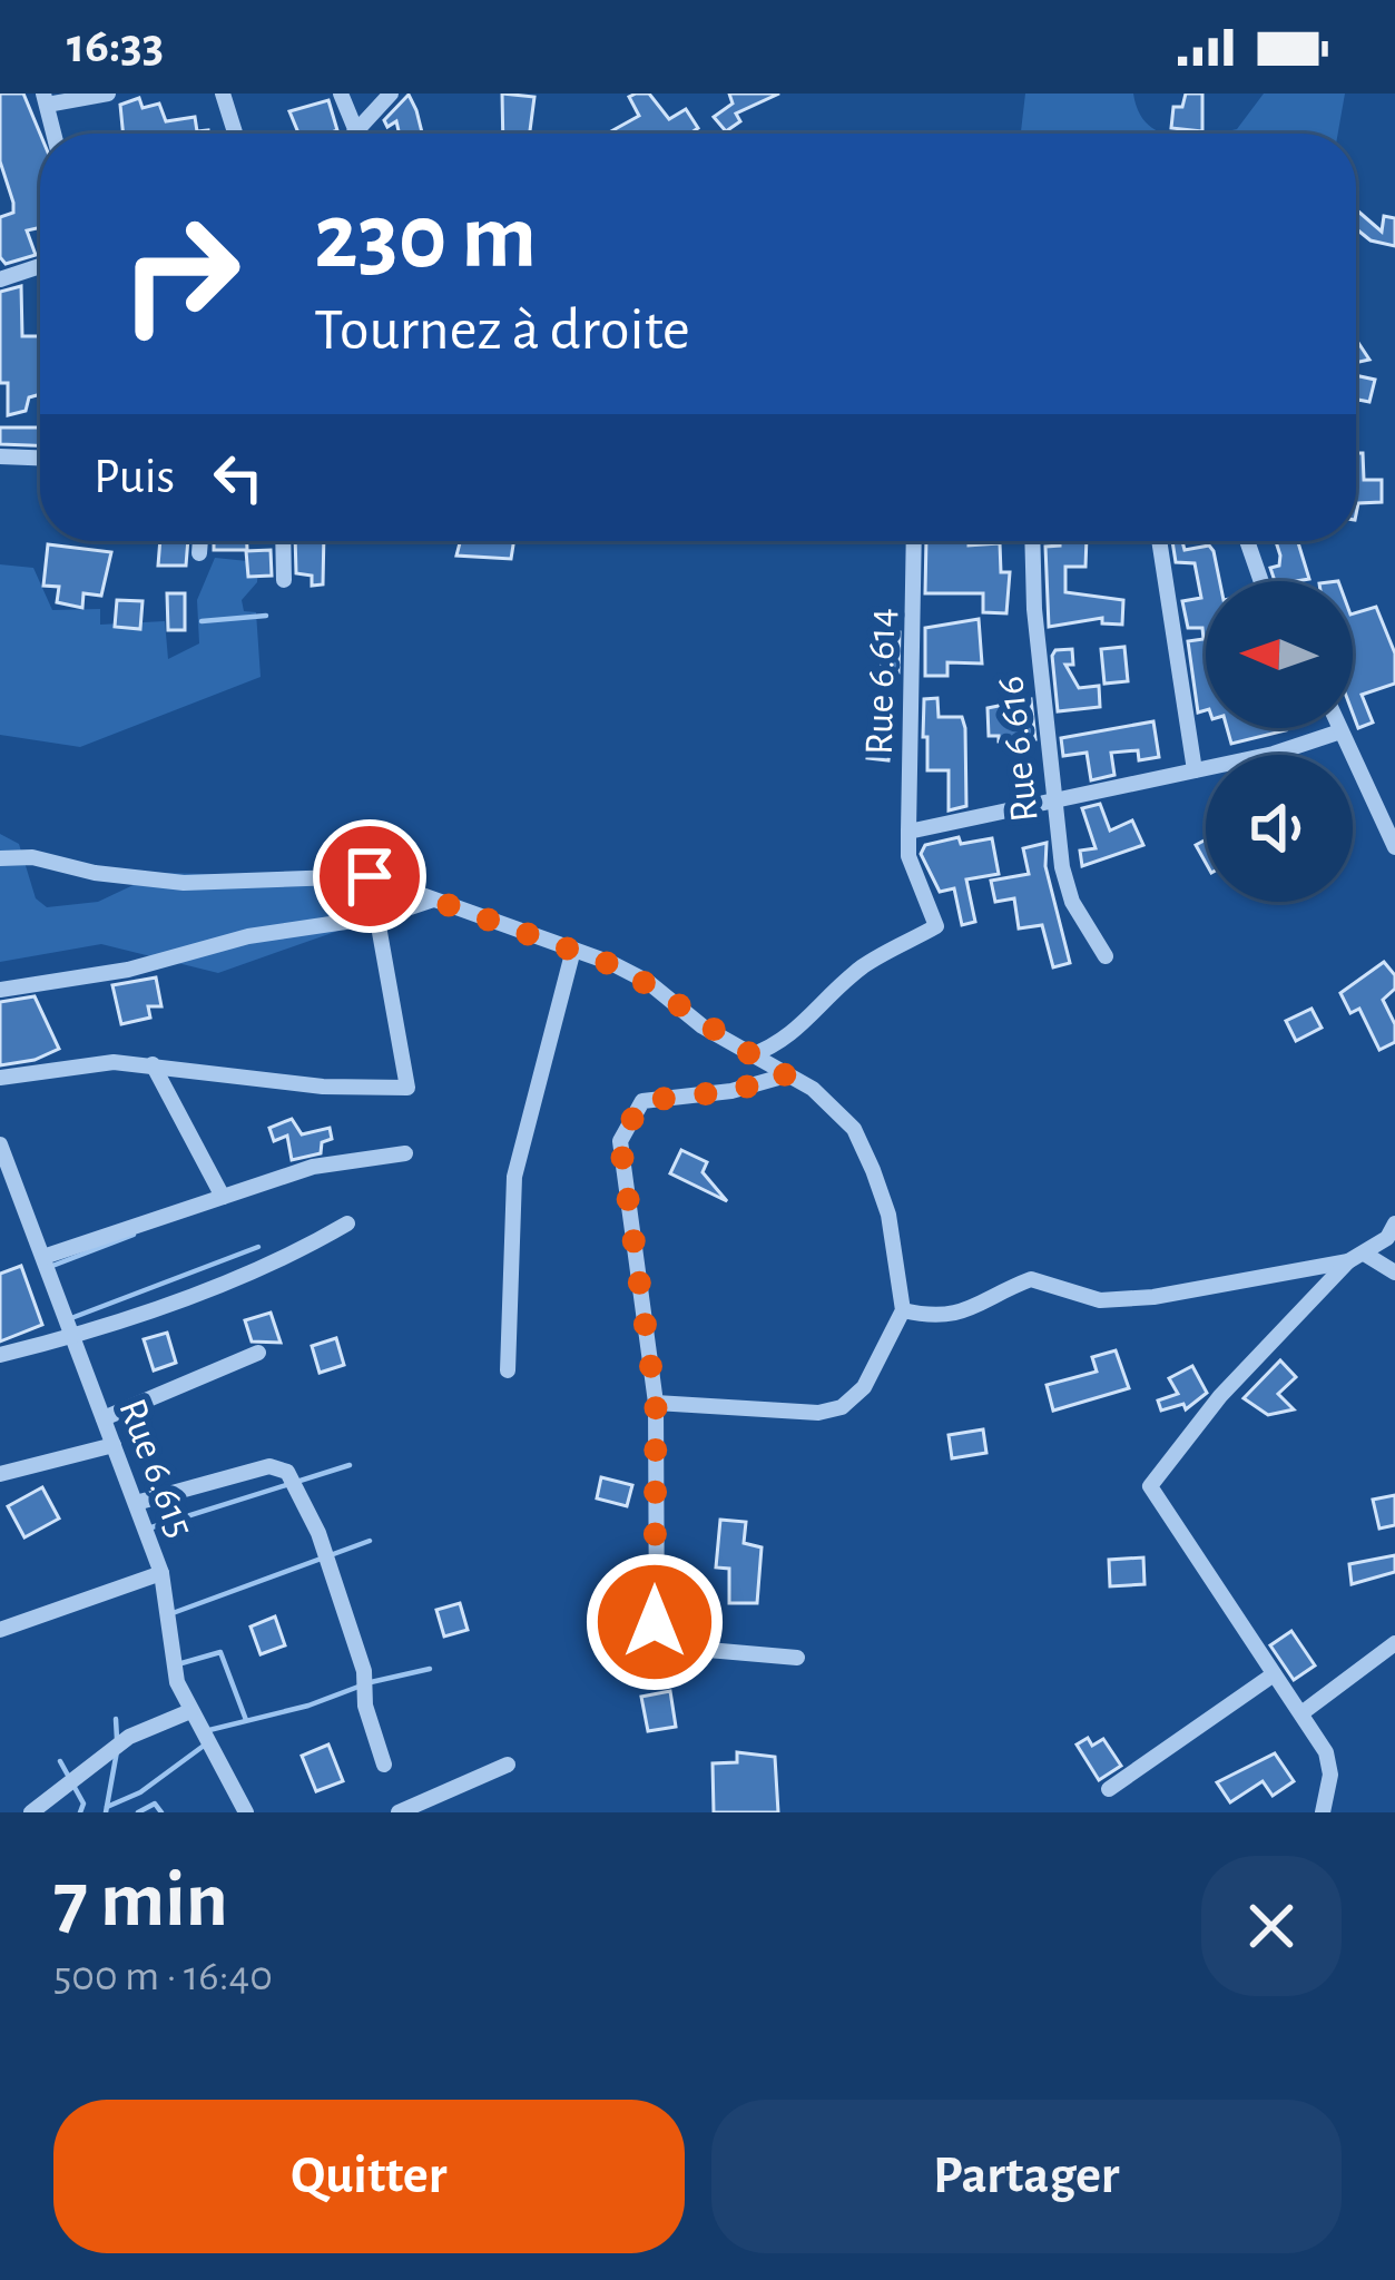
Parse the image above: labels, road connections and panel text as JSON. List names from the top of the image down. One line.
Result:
{"streets":{"street":["Rue 6.614","Rue 6.616","Rue 6.615"]},"north":"left","page":{"status":"16:33","turn":["230 m","Tournez à droite"],"then":"Puis","heading":["7 min","500 m · 16:40"],"buttons":["Quitter","Partager"]}}
